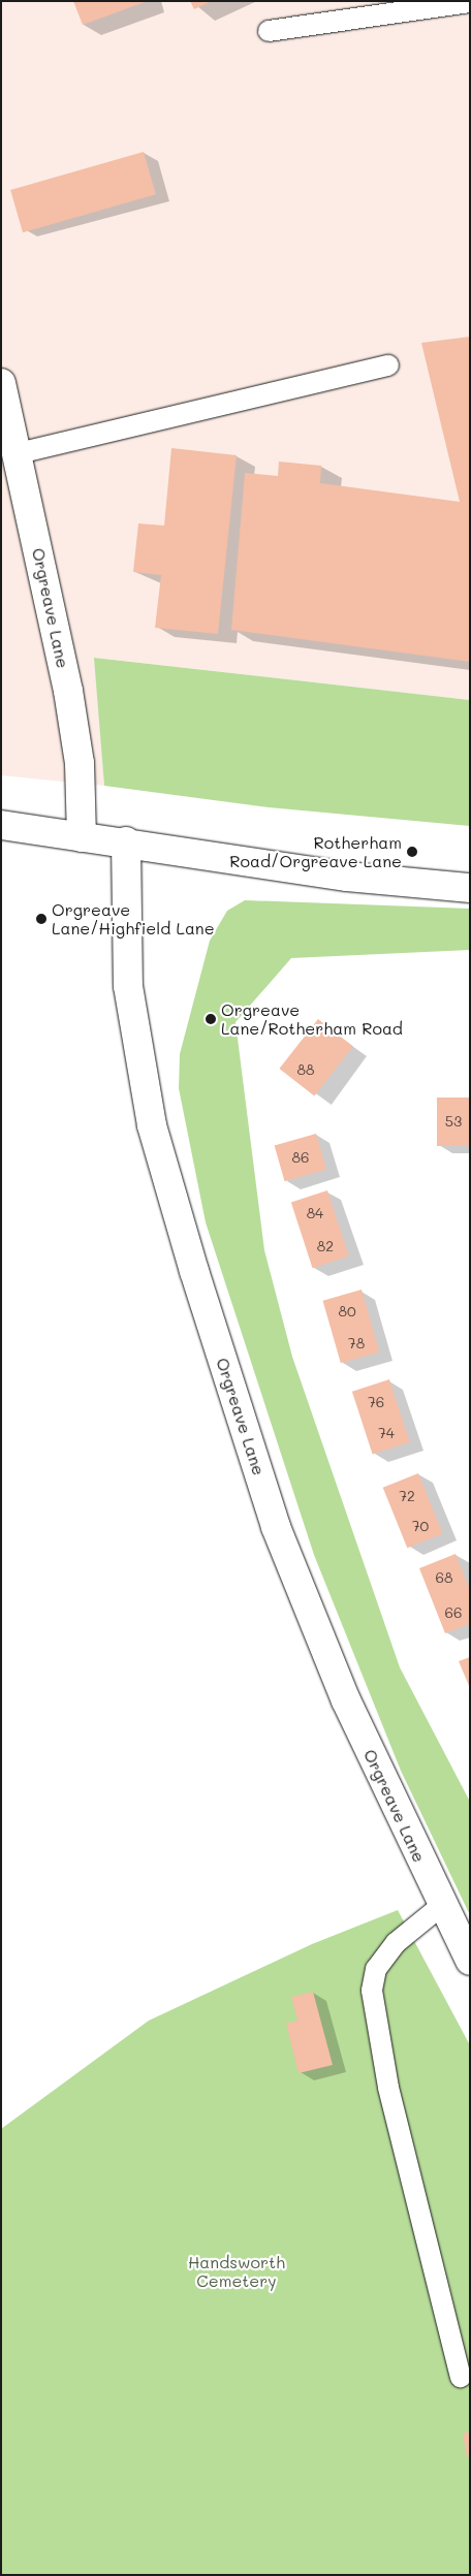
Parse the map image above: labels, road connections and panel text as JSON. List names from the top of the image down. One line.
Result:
{"streets":{"main road":["Orgreave Lane"]},"parks":["Handsworth Cemetery"],"places":["Rotherham Road/Orgreave Lane","Orgreave Lane/Highfield Lane","Orgreave Lane/Rotherham Road"],"house_numbers":["88","53","86","84","82","80","78","76","74","72","70","68","66"]}
